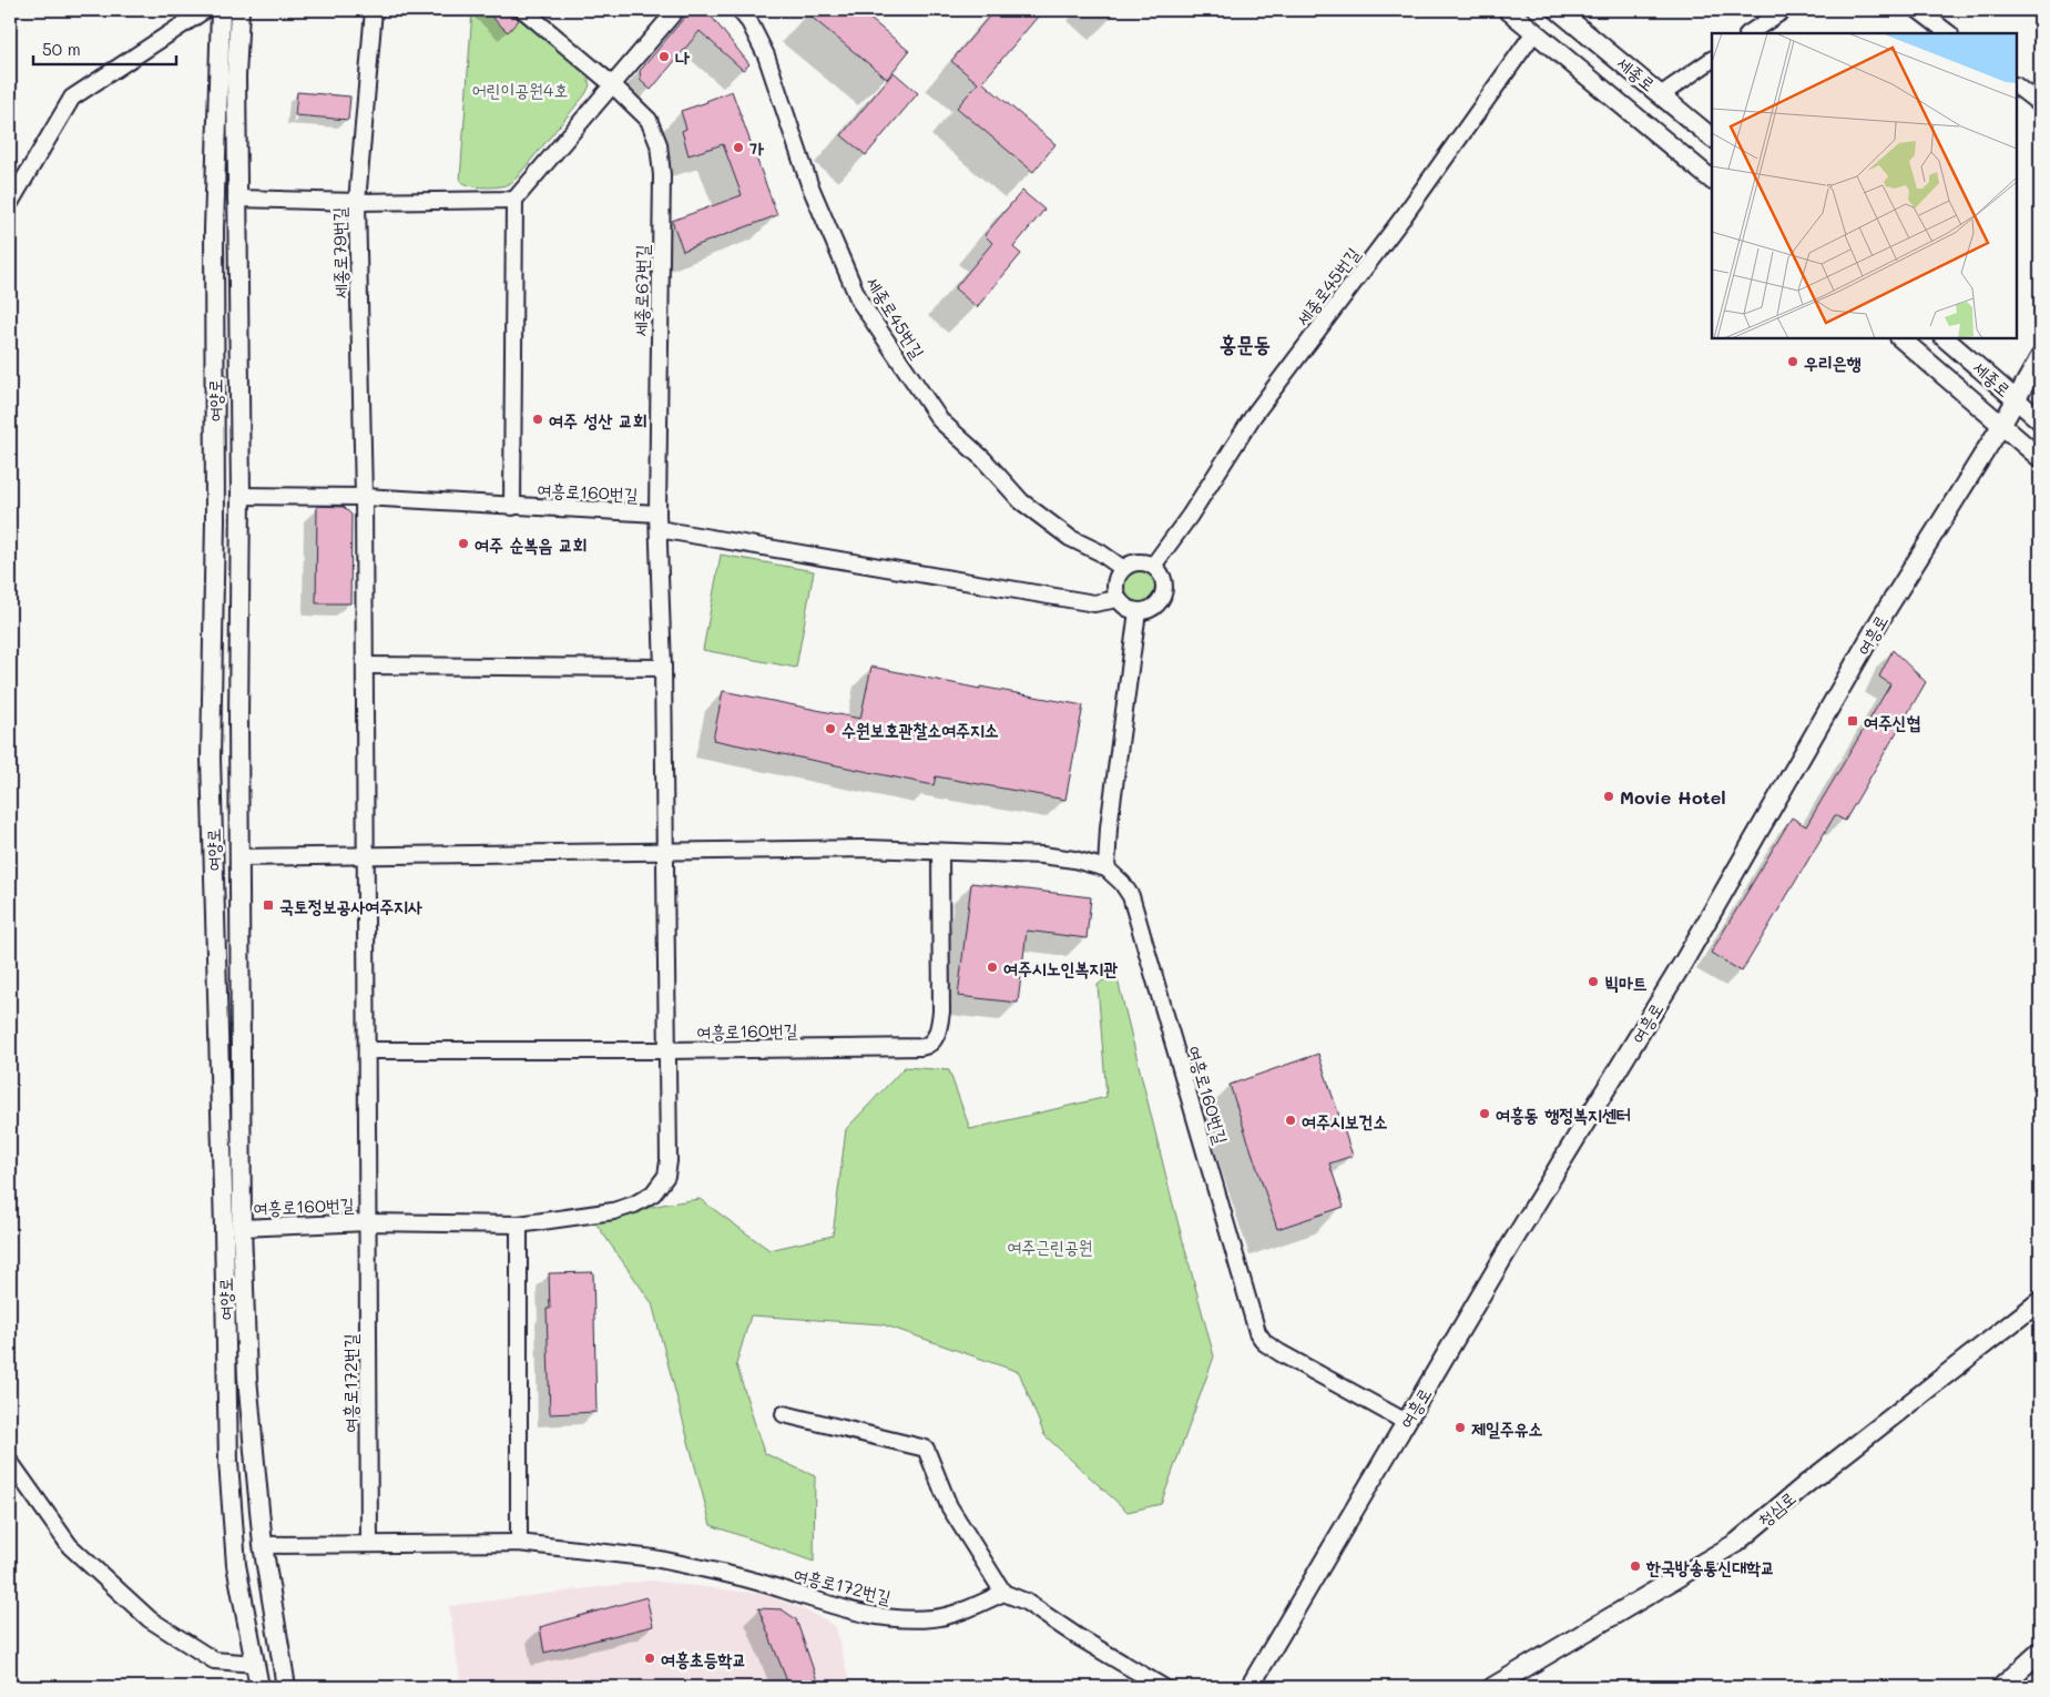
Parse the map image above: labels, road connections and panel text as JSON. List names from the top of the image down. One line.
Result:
{"streets":{"street":["세종로","세종로79번길","세종로45번길","세종로67번길","여양로","여흥로160번길","여흥로","여흥로172번길","청심로"]},"crossings":[["세종로","여흥로"],["세종로79번길","여흥로160번길"],["세종로67번길","여흥로160번길"],["여양로","여흥로160번길"],["여양로","여흥로172번길"],["여흥로160번길","여흥로"],["여흥로160번길","여흥로172번길"]],"districts":["홍문동"],"parks":["어린이공원4호","여주근린공원"],"places":{"other":["나","가","우리은행","여주 성산 교회","여주 순복음 교회","수원보호관찰소여주지소","Movie Hotel","여주시노인복지관","빅마트","여흥동 행정복지센터","여주시보건소","제일주유소","한국방송통신대학교","여흥초등학교"],"transit":["여주신협","국토정보공사여주지사"]},"scale_bar":"50 m"}
